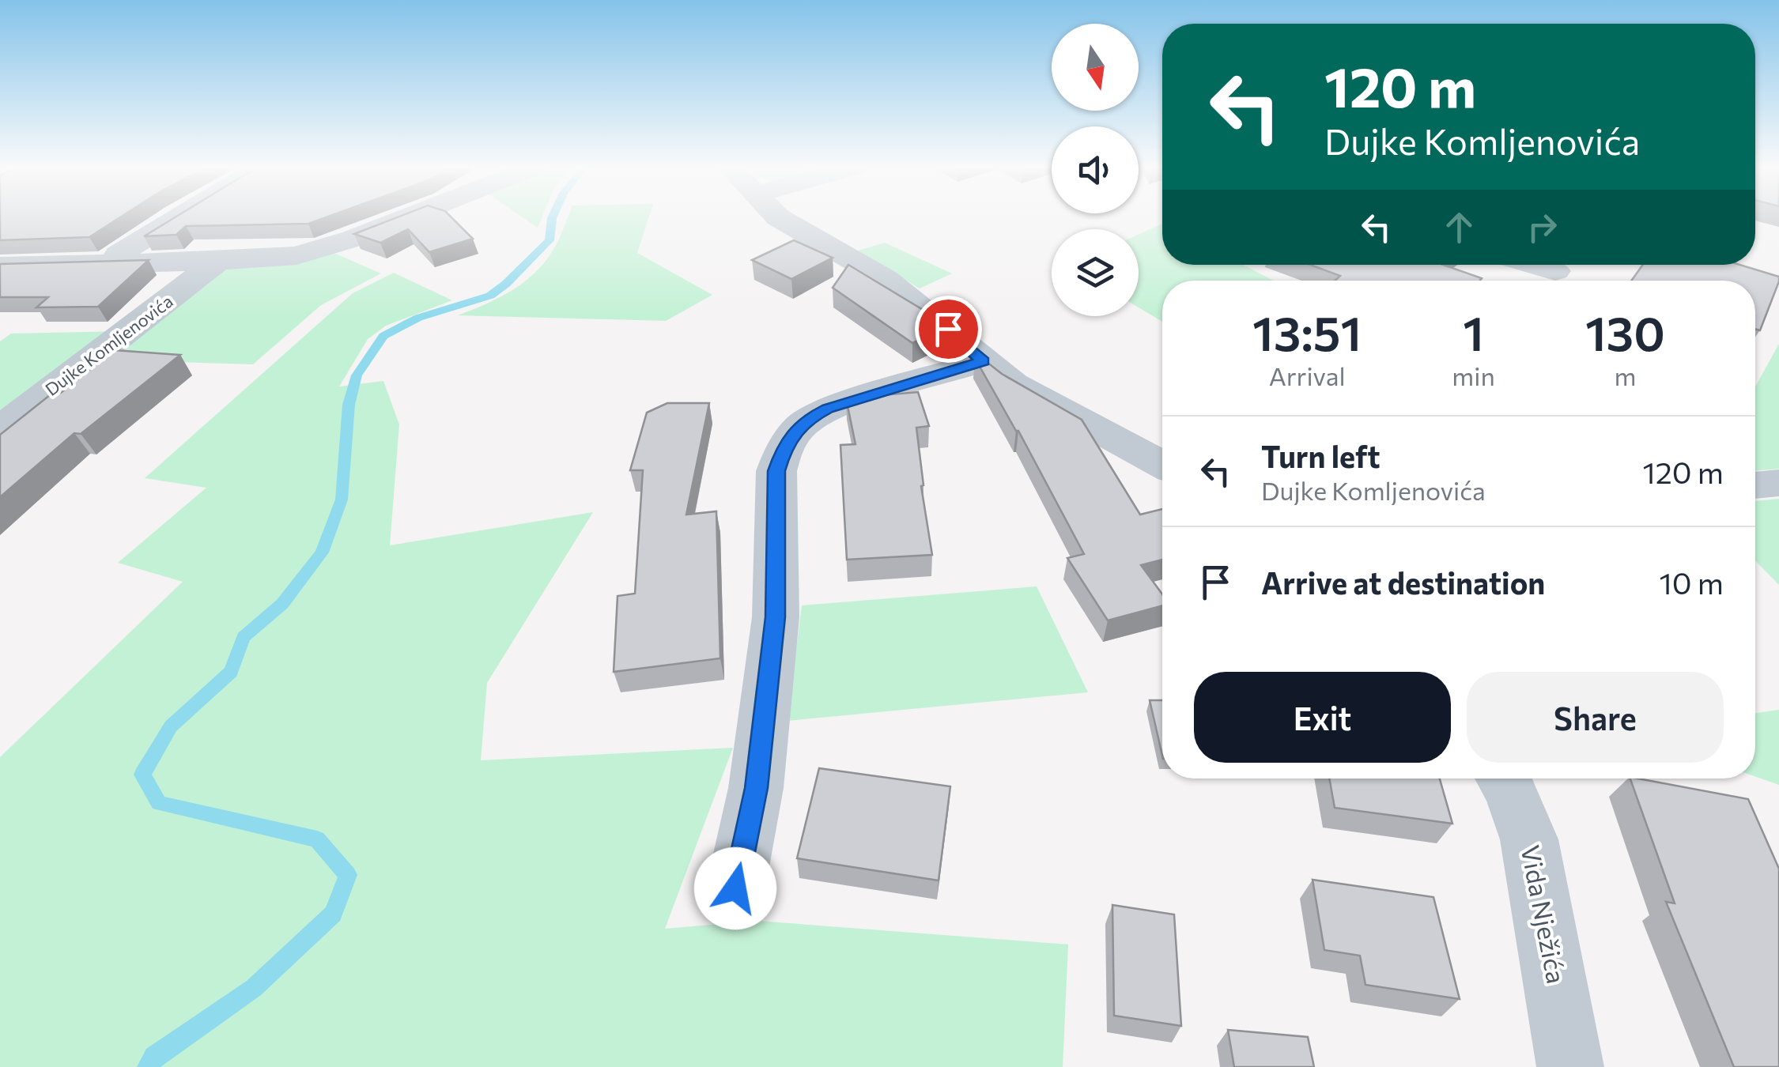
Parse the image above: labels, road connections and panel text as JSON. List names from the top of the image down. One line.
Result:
{"streets":{"street":["Dujke Komljenovića","Vida Nježića"]},"north":"bottom","page":{"turn":["120 m","Dujke Komljenovića"],"eta":["13:51","Arrival","1","min","130","m"],"list":[{"name":"Turn left","note":"Dujke Komljenovića","value":"120 m"},{"name":"Arrive at destination","value":"10 m"}],"buttons":["Exit","Share"]}}
